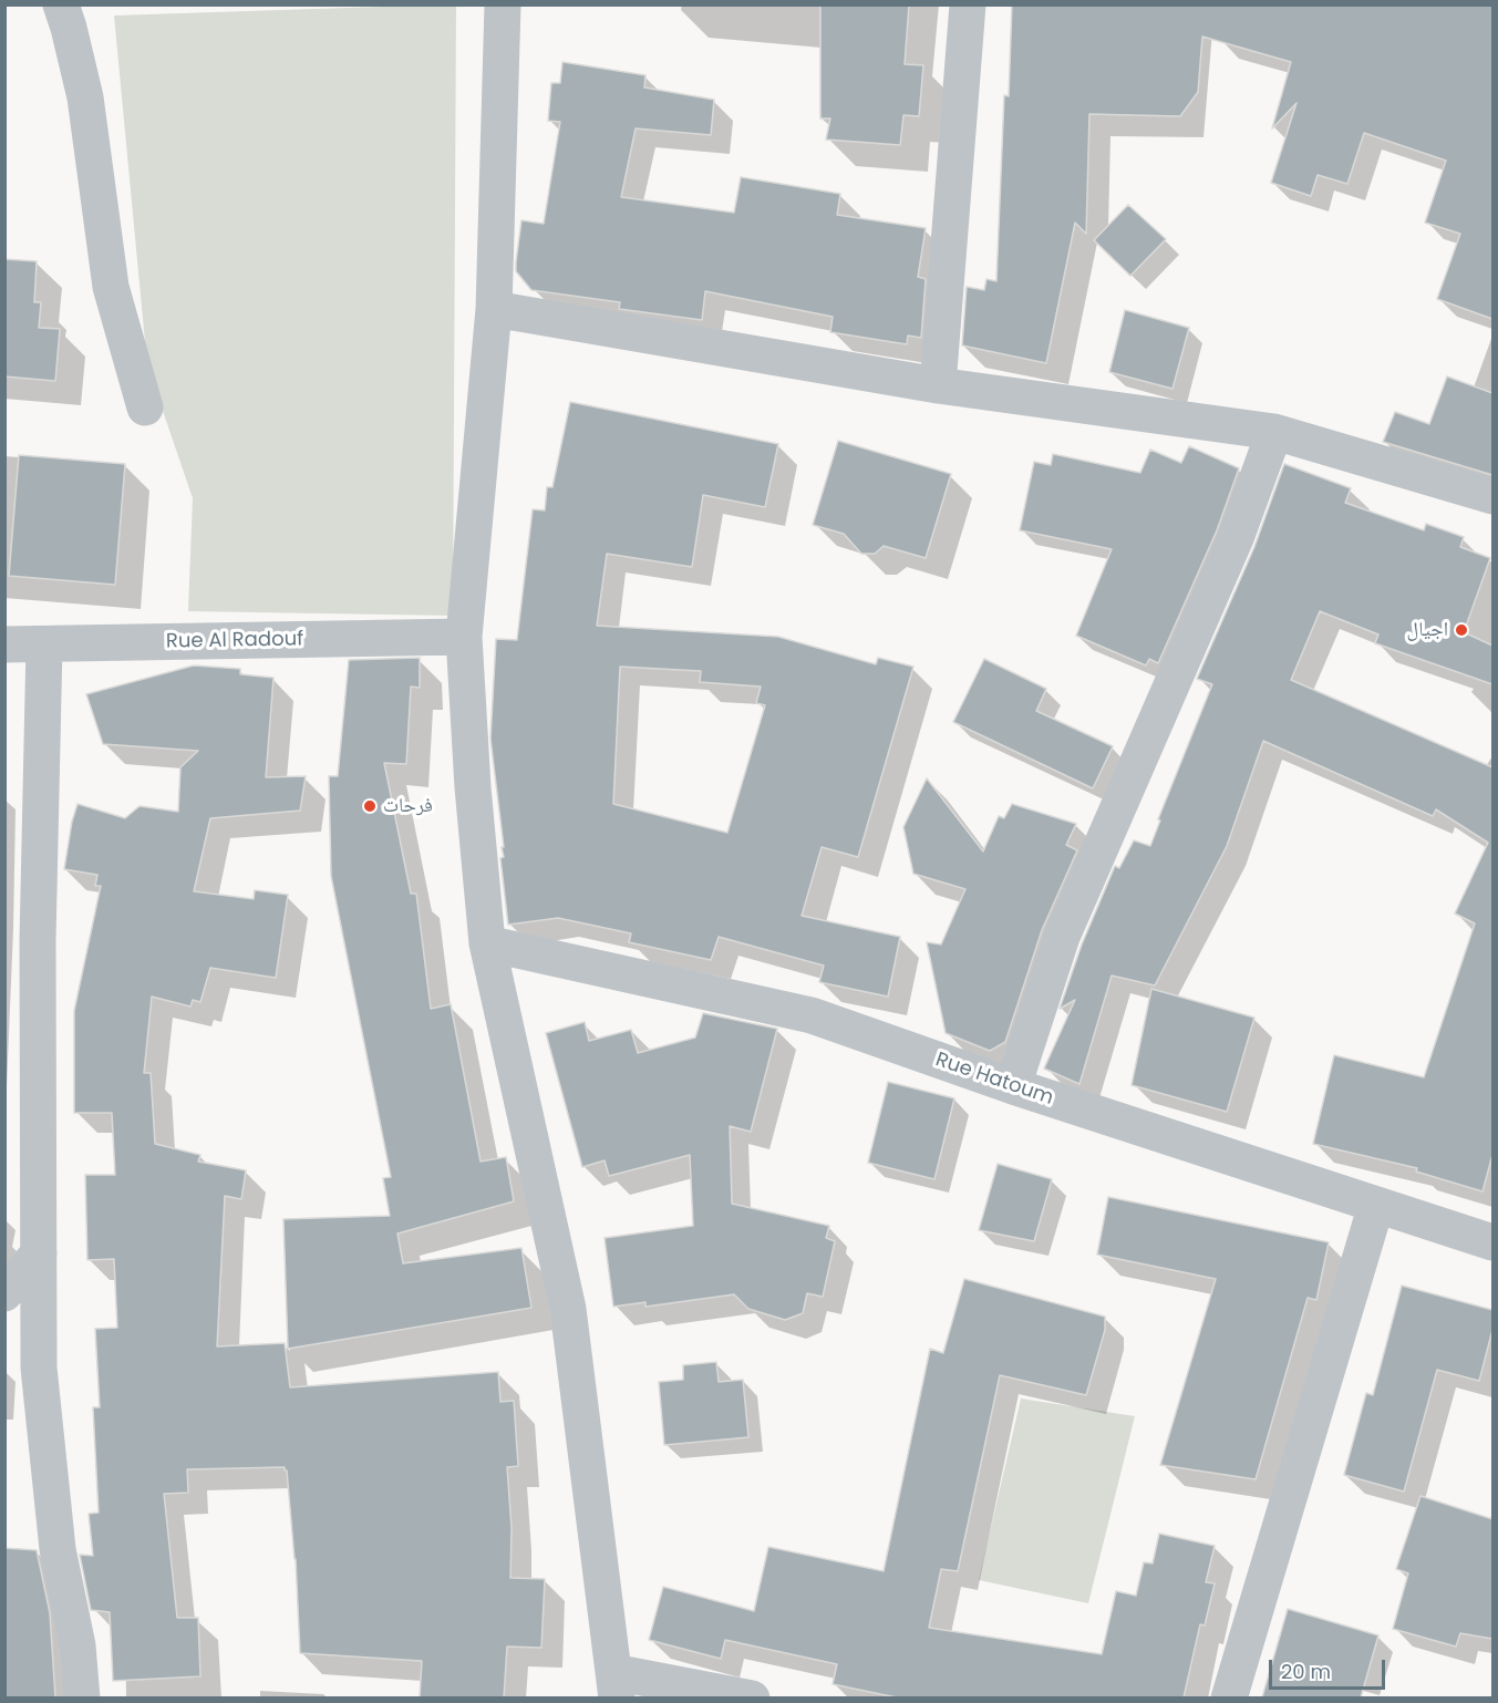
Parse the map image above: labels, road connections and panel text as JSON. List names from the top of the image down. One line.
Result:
{"streets":{"street":["Rue Al Radouf","Rue Hatoum"]},"places":["اجيال","فرحات"],"scale_bar":"20 m"}
